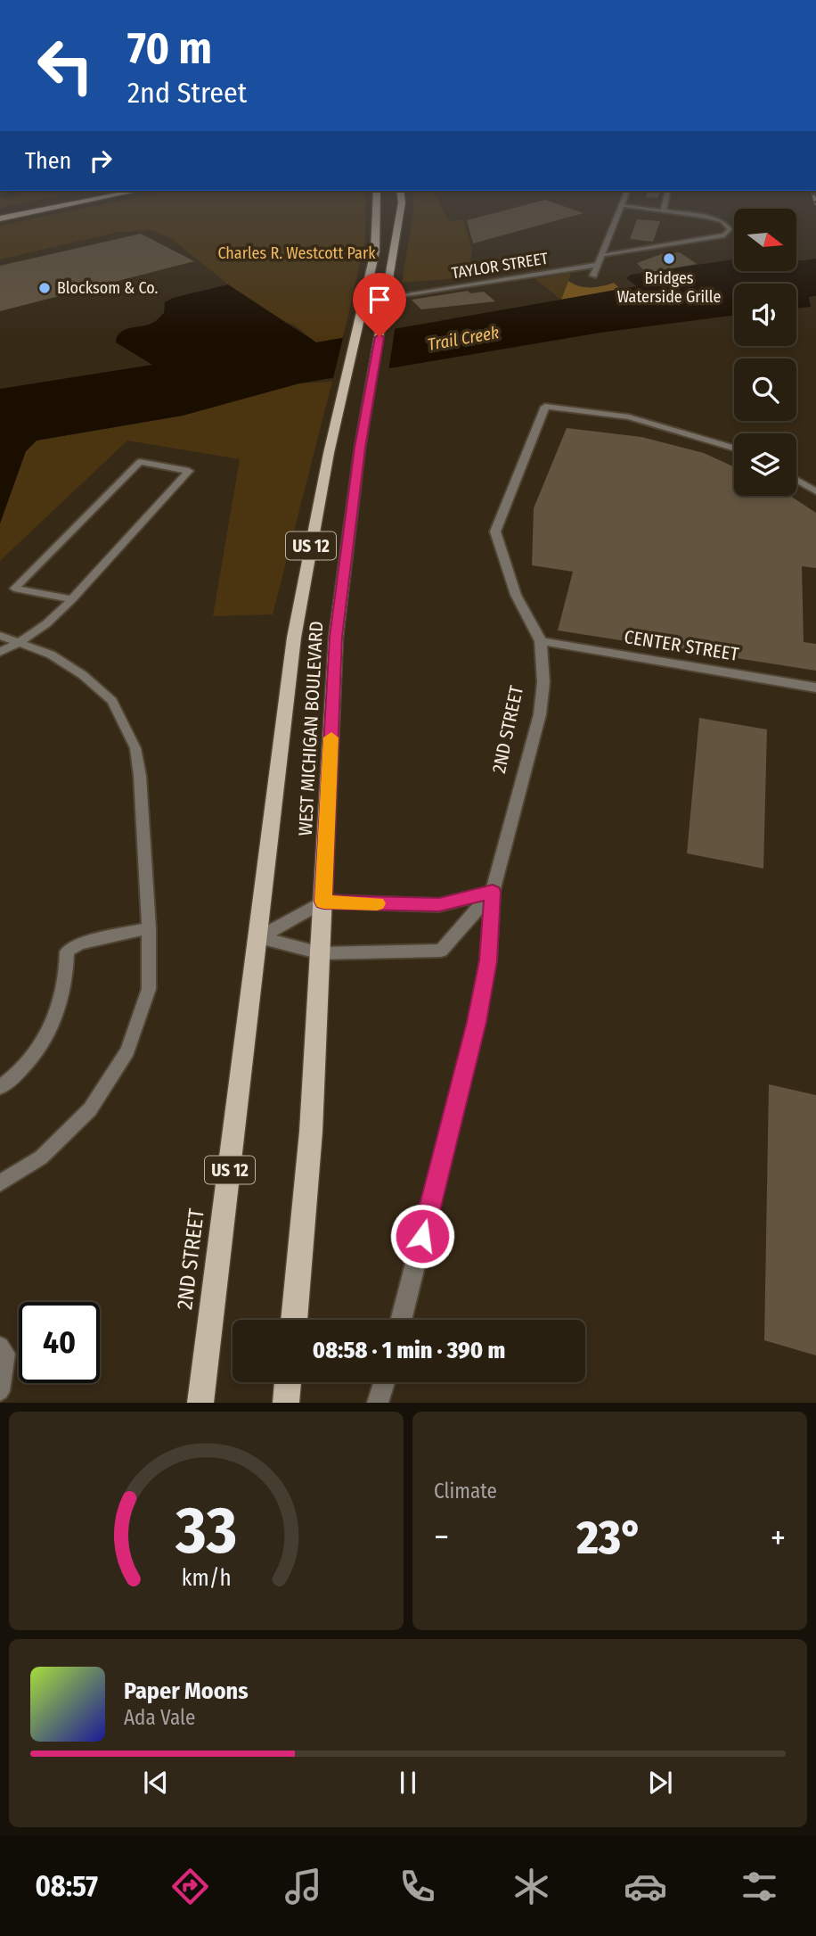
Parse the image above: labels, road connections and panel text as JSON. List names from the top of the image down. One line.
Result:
{"streets":{"main road":["US 12","WEST MICHIGAN BOULEVARD","2ND STREET"],"street":["TAYLOR STREET","CENTER STREET"]},"crossings":[["US 12","WEST MICHIGAN BOULEVARD"],["US 12","2ND STREET"],["CENTER STREET","2ND STREET"],["WEST MICHIGAN BOULEVARD","2ND STREET"]],"water":["Trail Creek"],"parks":["Charles R. Westcott Park"],"places":["Bridges Waterside Grille","Blocksom & Co."],"north":"right","page":{"turn":["70 m","2nd Street"],"then":"Then","limit":"40","trip":"08:58 · 1 min · 390 m","tile":"Climate","heat":["−","23°","+"],"song":["Paper Moons","Ada Vale"],"tabs":"08:57","gauge":["33","km/h"]}}
